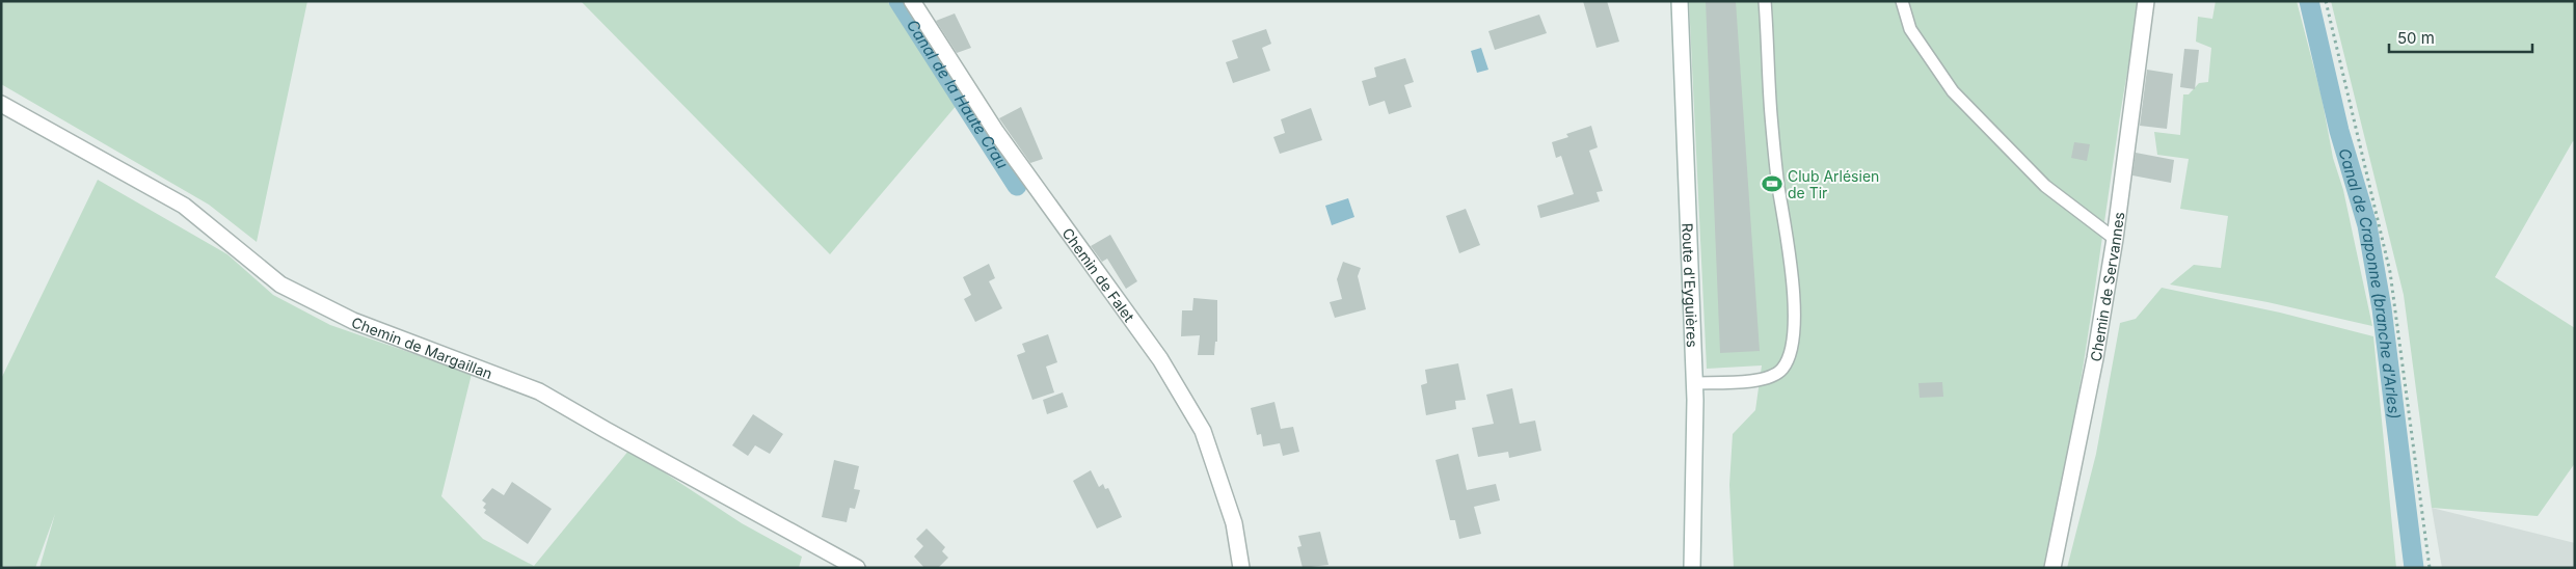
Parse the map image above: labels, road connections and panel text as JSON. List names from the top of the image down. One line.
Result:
{"streets":{"street":["Chemin de Falet","Route d'Eyguières","Chemin de Servannes","Chemin de Margaillan"]},"water":["Canal de la Haute Crau","Canal de Craponne (branche d'Arles)"],"places":{"sports":["Club Arlésien de Tir"]},"scale_bar":"50 m"}
